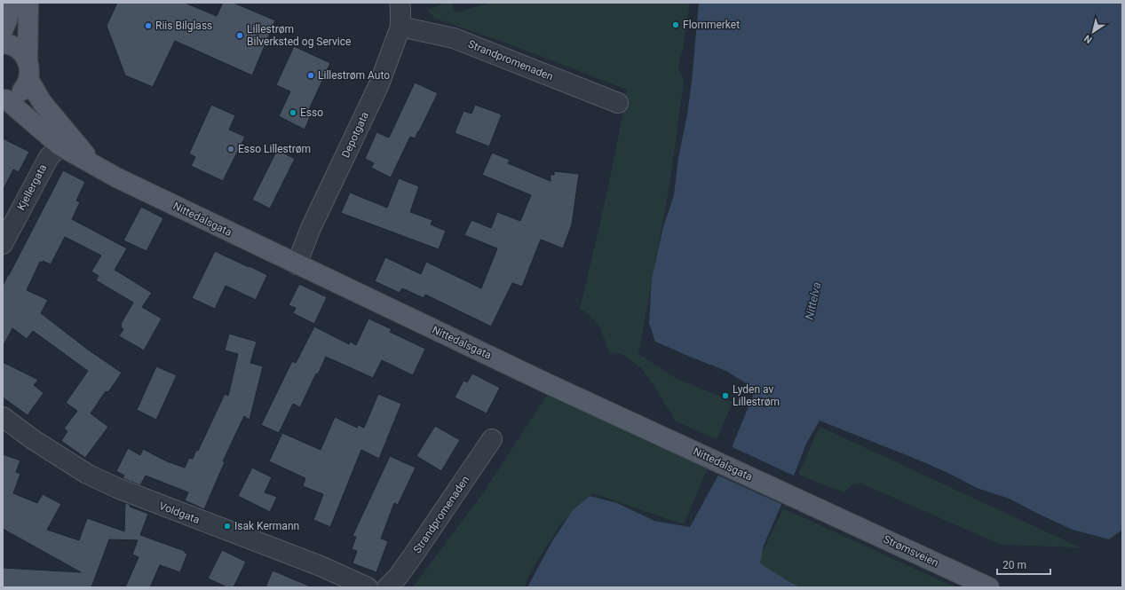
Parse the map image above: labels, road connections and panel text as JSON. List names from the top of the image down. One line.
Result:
{"streets":{"main road":["Nittedalsgata","Strømsveien"],"street":["Strandpromenaden","Depotgata","Kjellergata","Voldgata"]},"crossings":[["Strandpromenaden","Depotgata"],["Depotgata","Nittedalsgata"],["Kjellergata","Nittedalsgata"],["Nittedalsgata","Strømsveien"]],"water":["Nittelva"],"places":["Flommerket","Riis Bilglass","Lillestrøm Bilverksted og Service","Lillestrøm Auto","Esso","Esso Lillestrøm","Lyden av Lillestrøm","Isak Kermann"],"scale_bar":"20 m","north":"bottom left"}
